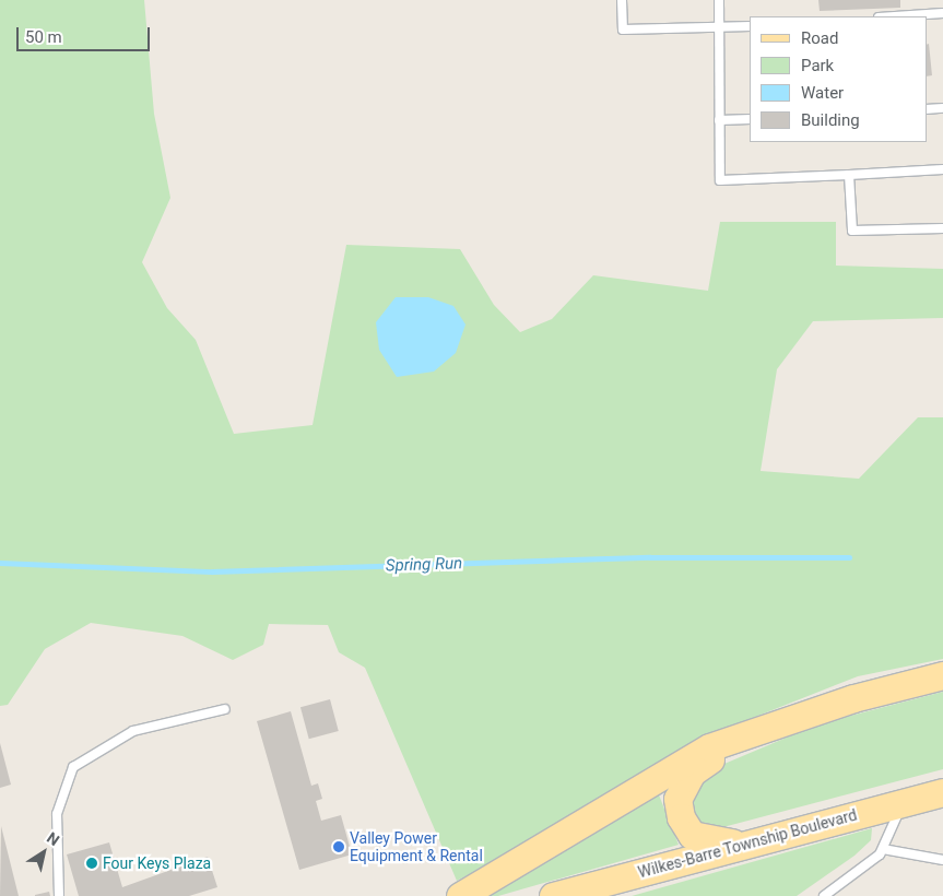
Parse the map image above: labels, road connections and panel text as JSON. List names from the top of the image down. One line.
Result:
{"streets":{"main road":["Wilkes-Barre Township Boulevard"]},"water":["Spring Run"],"places":["Valley Power Equipment & Rental","Four Keys Plaza"],"legend":["Road","Park","Water","Building"],"scale_bar":"50 m","north":"top right"}
